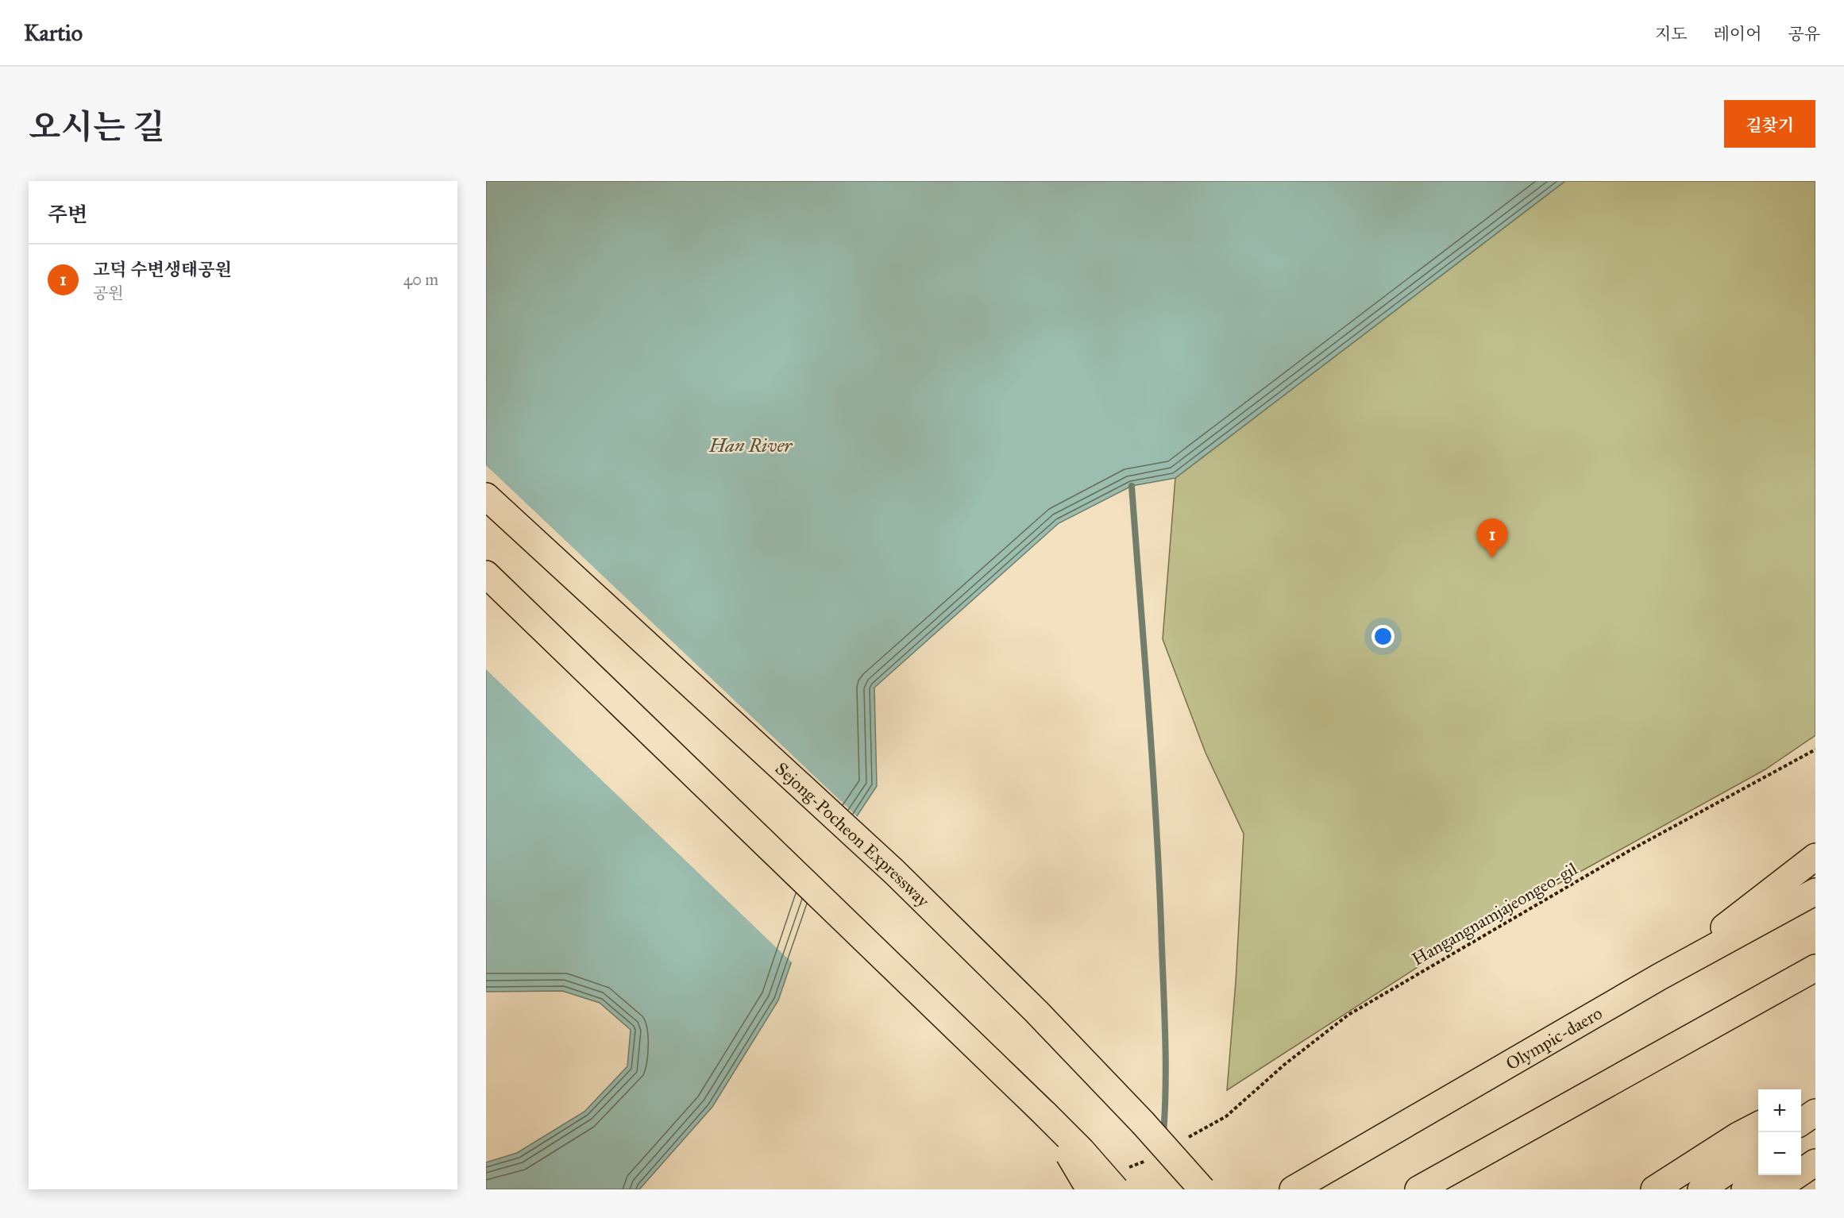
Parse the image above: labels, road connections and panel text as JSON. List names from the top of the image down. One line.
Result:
{"streets":{"highway":["Sejong-Pocheon Expressway","Olympic-daero"],"path":["Hangangnamjajeongeo-gil"]},"water":["Han River"],"page":{"header":"Kartio","nav":["지도","레이어","공유"],"title":"오시는 길","buttons":"길찾기","heading":"주변","list":[{"mark":"1","name":"고덕 수변생태공원","note":"공원","value":"40 m"}],"pins":"1","map_buttons":["+","−"]}}
